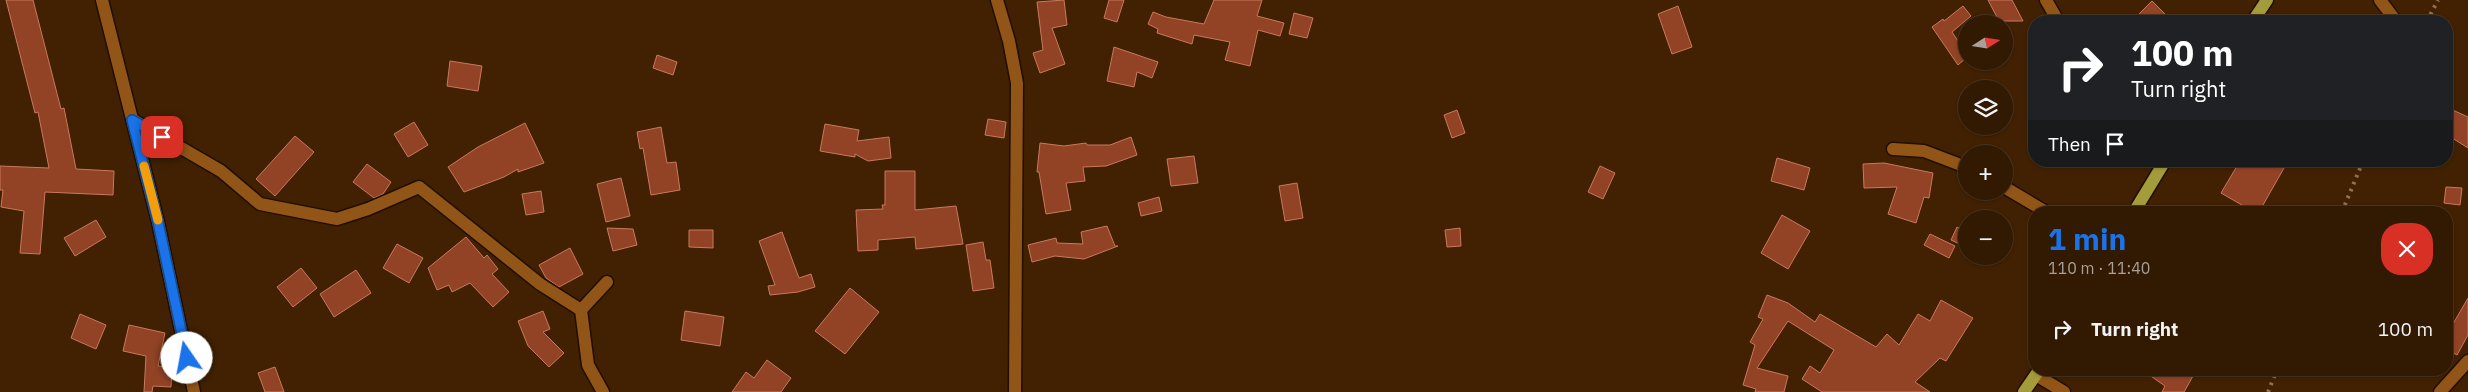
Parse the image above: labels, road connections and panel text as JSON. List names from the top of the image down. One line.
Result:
{"north":"right","page":{"map_buttons":["+","−"],"turn":["100 m","Turn right"],"then":"Then","heading":["1 min","110 m · 11:40"],"list":[{"name":"Turn right","value":"100 m"}]}}
